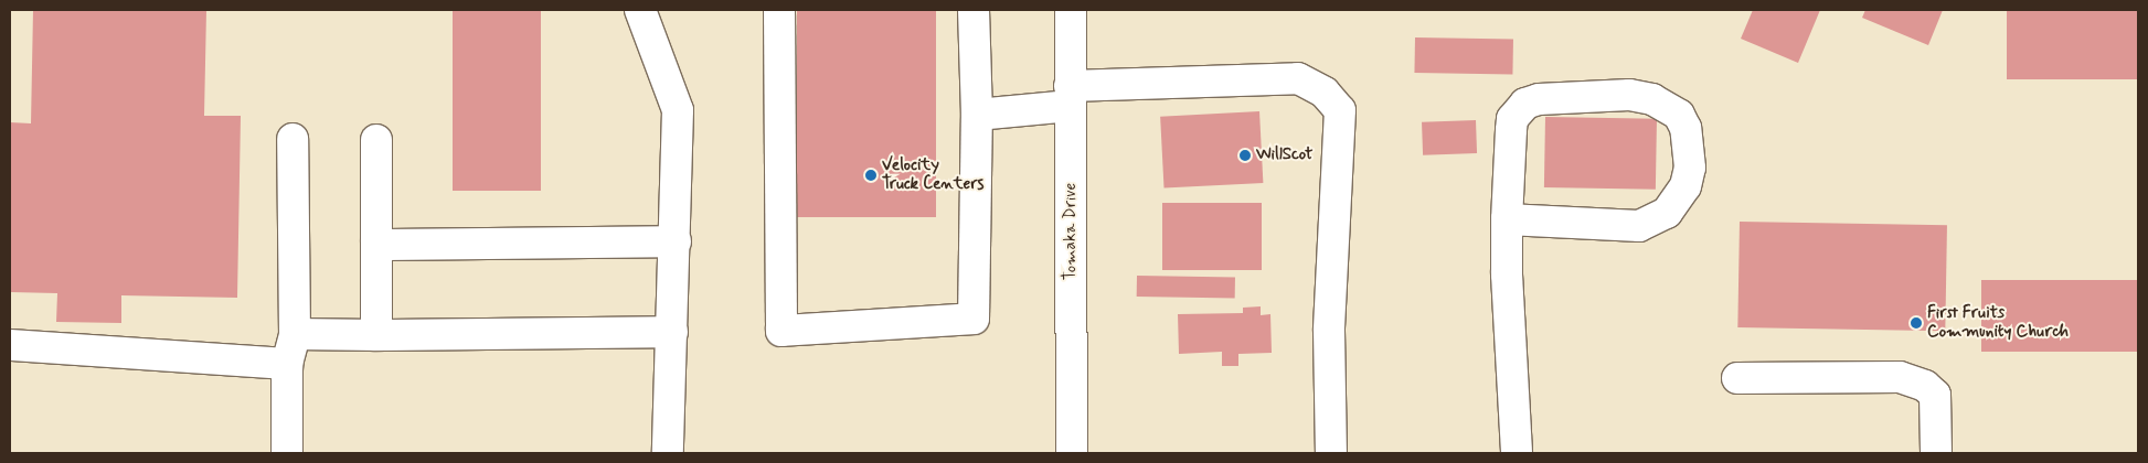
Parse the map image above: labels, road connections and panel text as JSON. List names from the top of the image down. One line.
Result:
{"streets":{"street":["Tomaka Drive"]},"places":["WillScot","Velocity Truck Centers","First Fruits Community Church"]}
